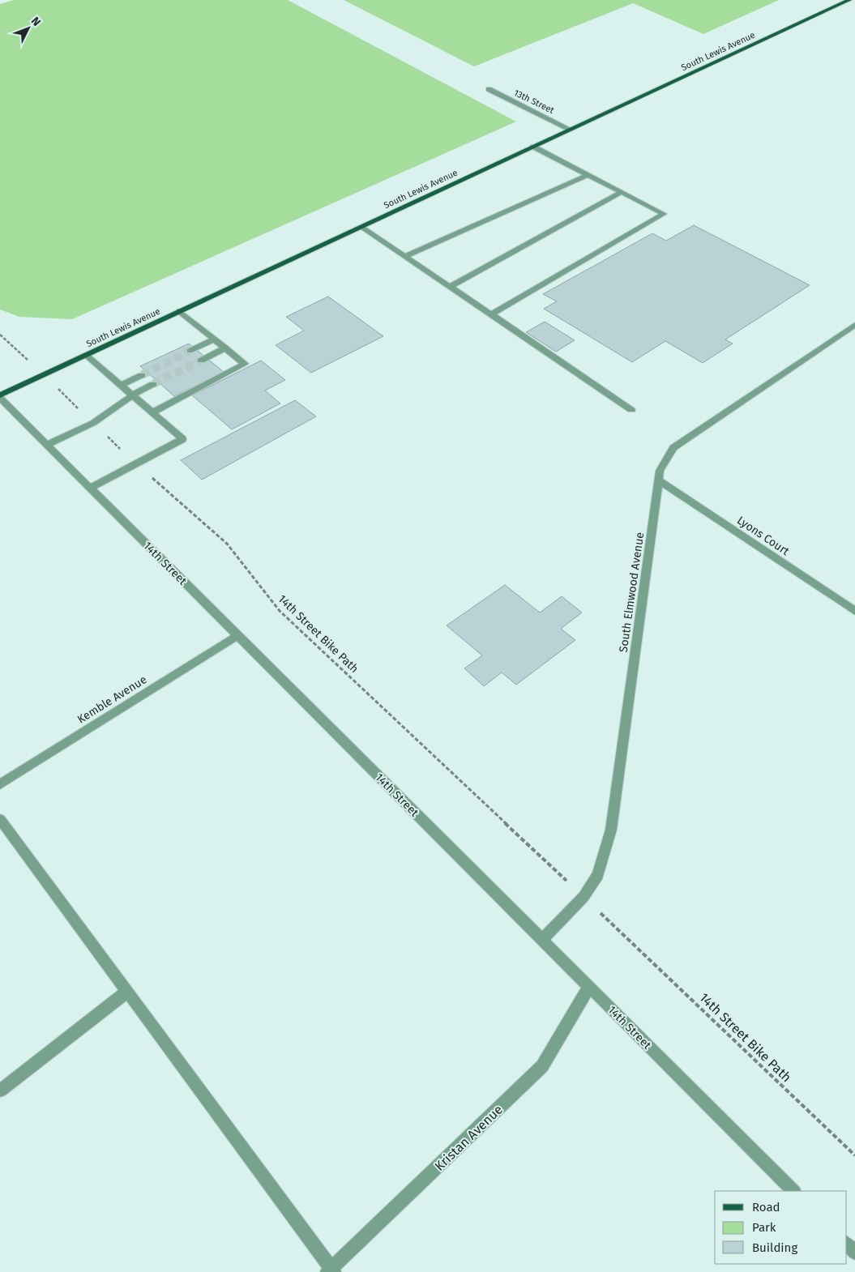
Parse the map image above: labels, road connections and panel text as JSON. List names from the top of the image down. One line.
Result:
{"streets":{"main road":["South Lewis Avenue"],"street":["13th Street","Lyons Court","14th Street","South Elmwood Avenue","Kemble Avenue","Kristan Avenue"],"path":["14th Street Bike Path"]},"crossings":[["South Lewis Avenue","13th Street"],["South Lewis Avenue","14th Street"],["Lyons Court","South Elmwood Avenue"],["14th Street","South Elmwood Avenue"],["14th Street","Kemble Avenue"],["14th Street","Kristan Avenue"]],"legend":["Road","Park","Building"],"north":"top right"}
